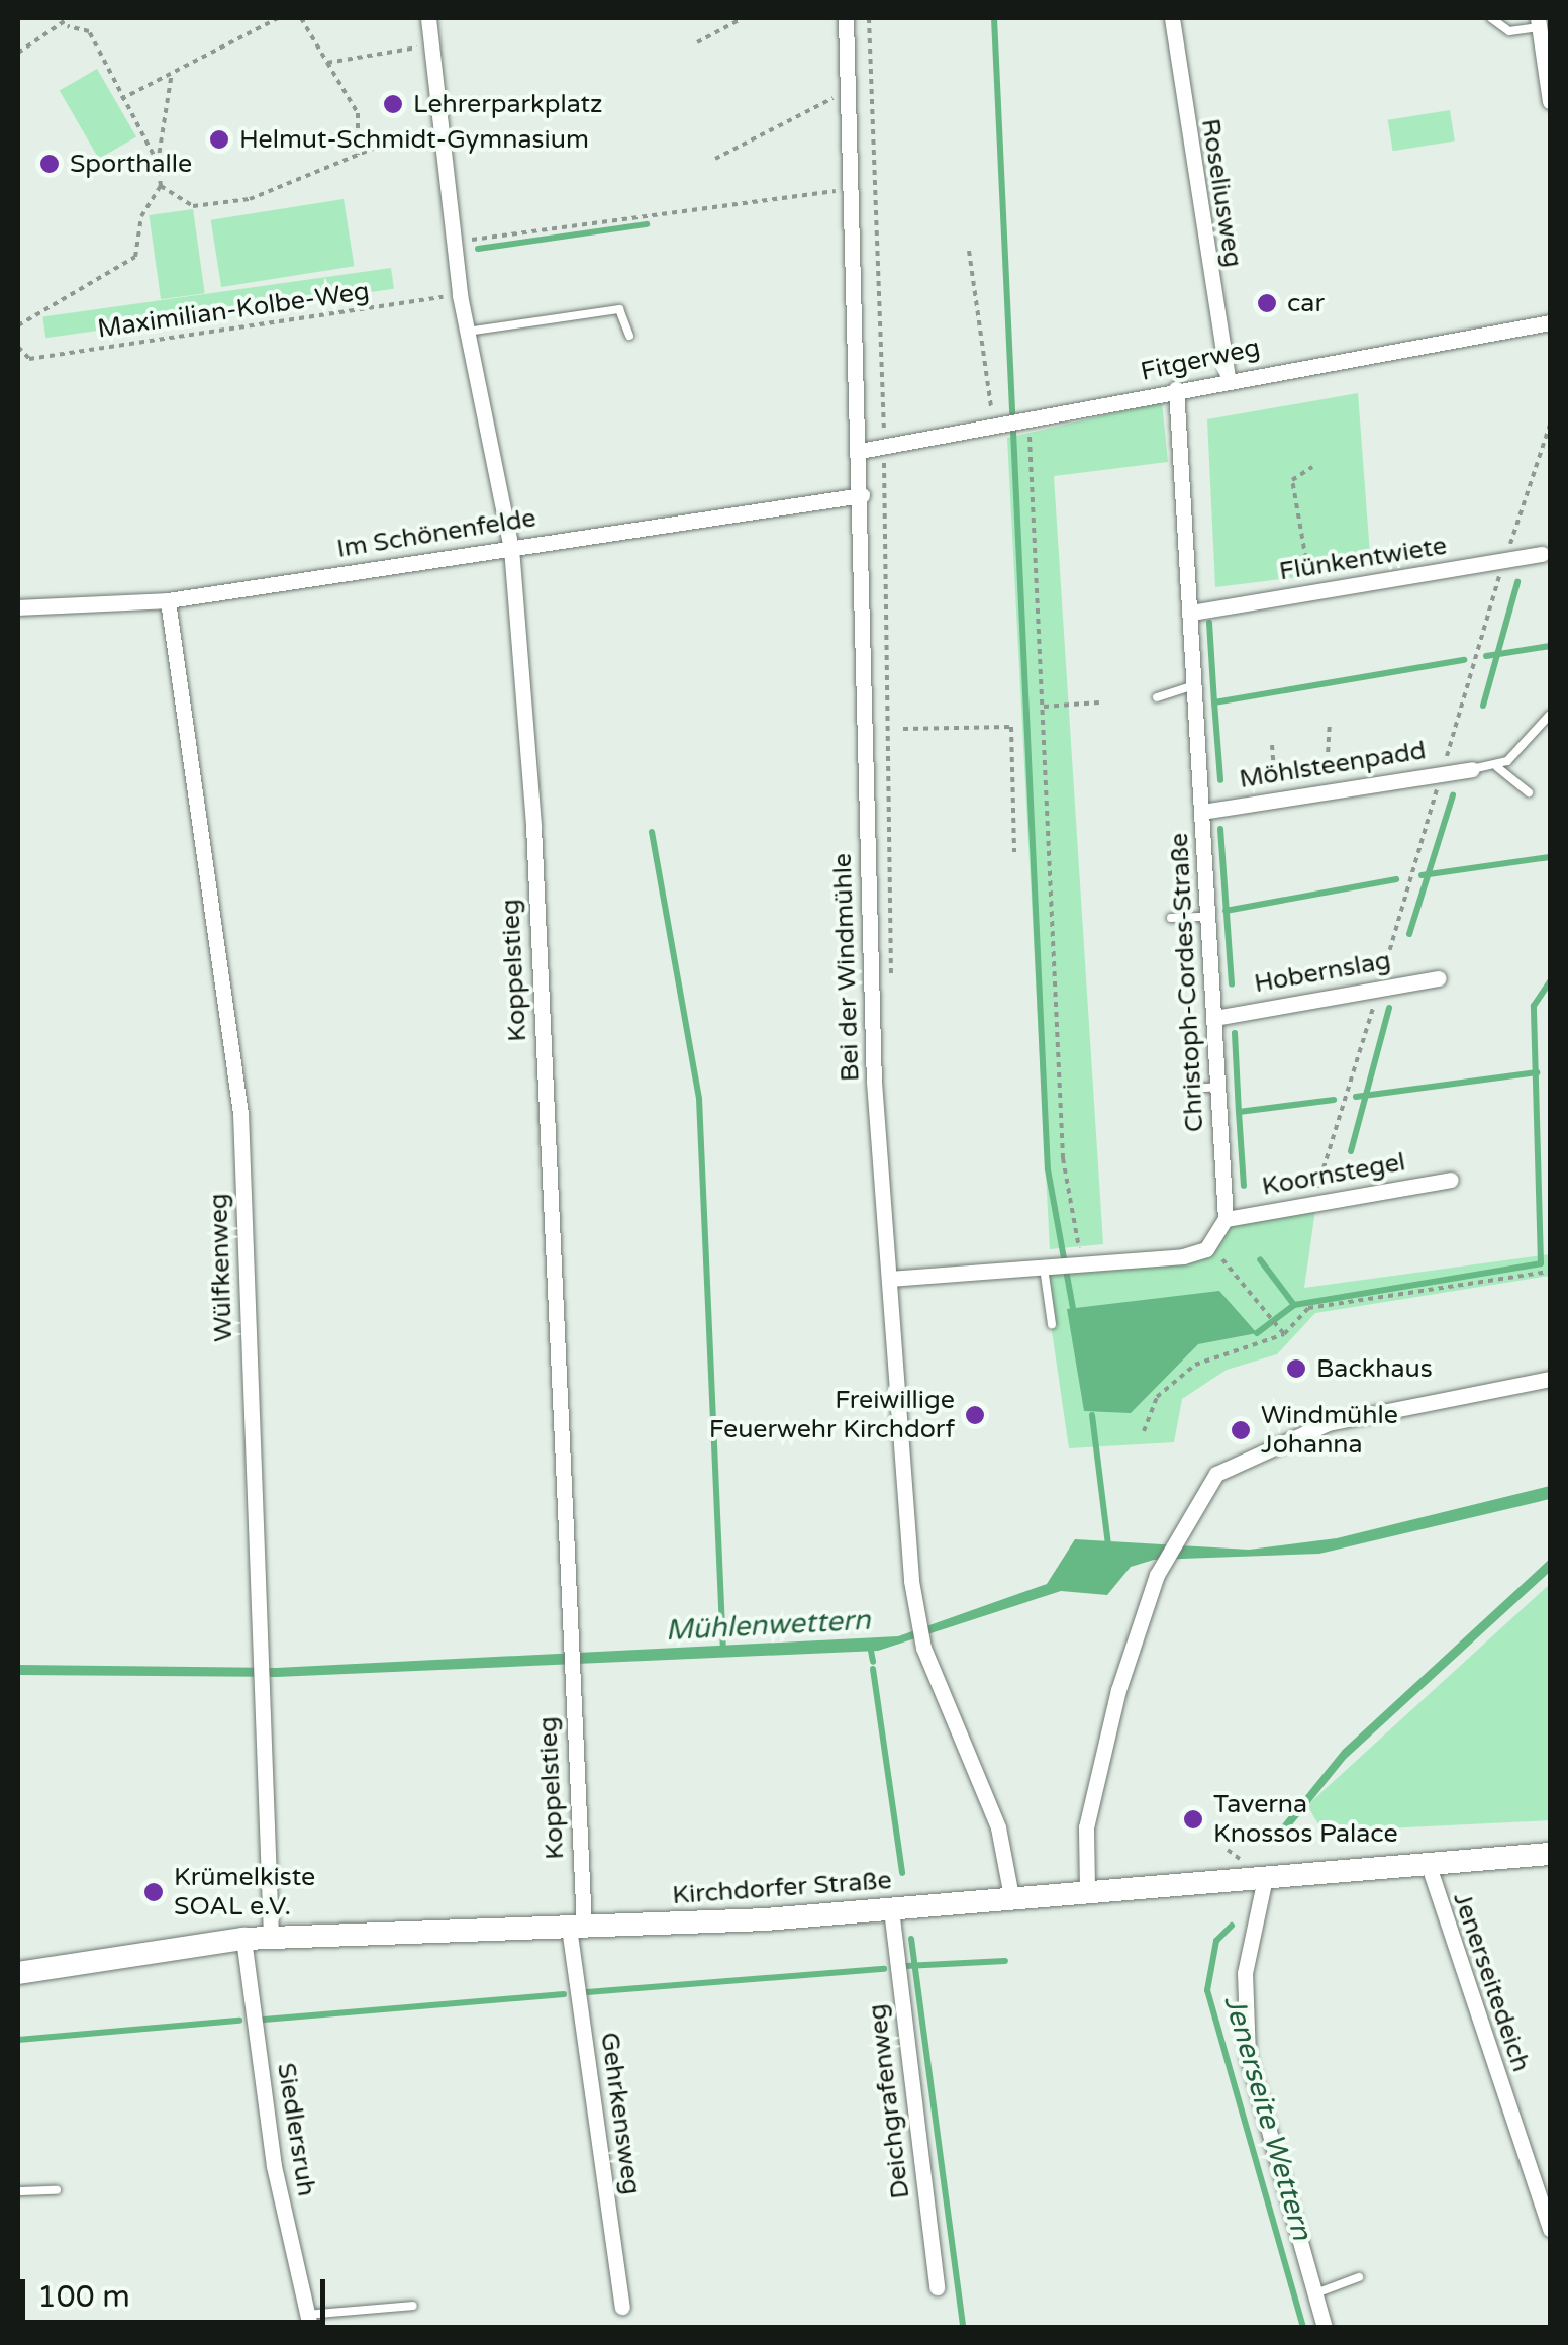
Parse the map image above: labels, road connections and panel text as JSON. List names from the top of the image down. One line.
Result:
{"streets":{"street":["Roseliusweg","Fitgerweg","Im Schönenfelde","Flünkentwiete","Möhlsteenpadd","Bei der Windmühle","Koppelstieg","Hobernslag","Christoph-Cordes-Straße","Koornstegel","Wülfkenweg","Kirchdorfer Straße","Jenerseitedeich","Deichgrafenweg","Gehrkensweg","Siedlersruh"],"path":["Maximilian-Kolbe-Weg"]},"crossings":[["Roseliusweg","Fitgerweg"],["Maximilian-Kolbe-Weg","Koppelstieg"],["Fitgerweg","Bei der Windmühle"],["Fitgerweg","Christoph-Cordes-Straße"],["Im Schönenfelde","Bei der Windmühle"],["Im Schönenfelde","Koppelstieg"],["Im Schönenfelde","Wülfkenweg"],["Flünkentwiete","Christoph-Cordes-Straße"],["Möhlsteenpadd","Christoph-Cordes-Straße"],["Bei der Windmühle","Kirchdorfer Straße"],["Koppelstieg","Kirchdorfer Straße"],["Koppelstieg","Gehrkensweg"],["Hobernslag","Christoph-Cordes-Straße"],["Christoph-Cordes-Straße","Koornstegel"],["Wülfkenweg","Kirchdorfer Straße"],["Kirchdorfer Straße","Jenerseitedeich"],["Kirchdorfer Straße","Deichgrafenweg"],["Kirchdorfer Straße","Gehrkensweg"],["Kirchdorfer Straße","Siedlersruh"]],"water":["Mühlenwettern","Jenerseite Wettern"],"places":["Lehrerparkplatz","Helmut-Schmidt-Gymnasium","Sporthalle","car","Backhaus","Freiwillige Feuerwehr Kirchdorf","Windmühle Johanna","Taverna Knossos Palace","Krümelkiste SOAL e.V."],"scale_bar":"100 m"}
